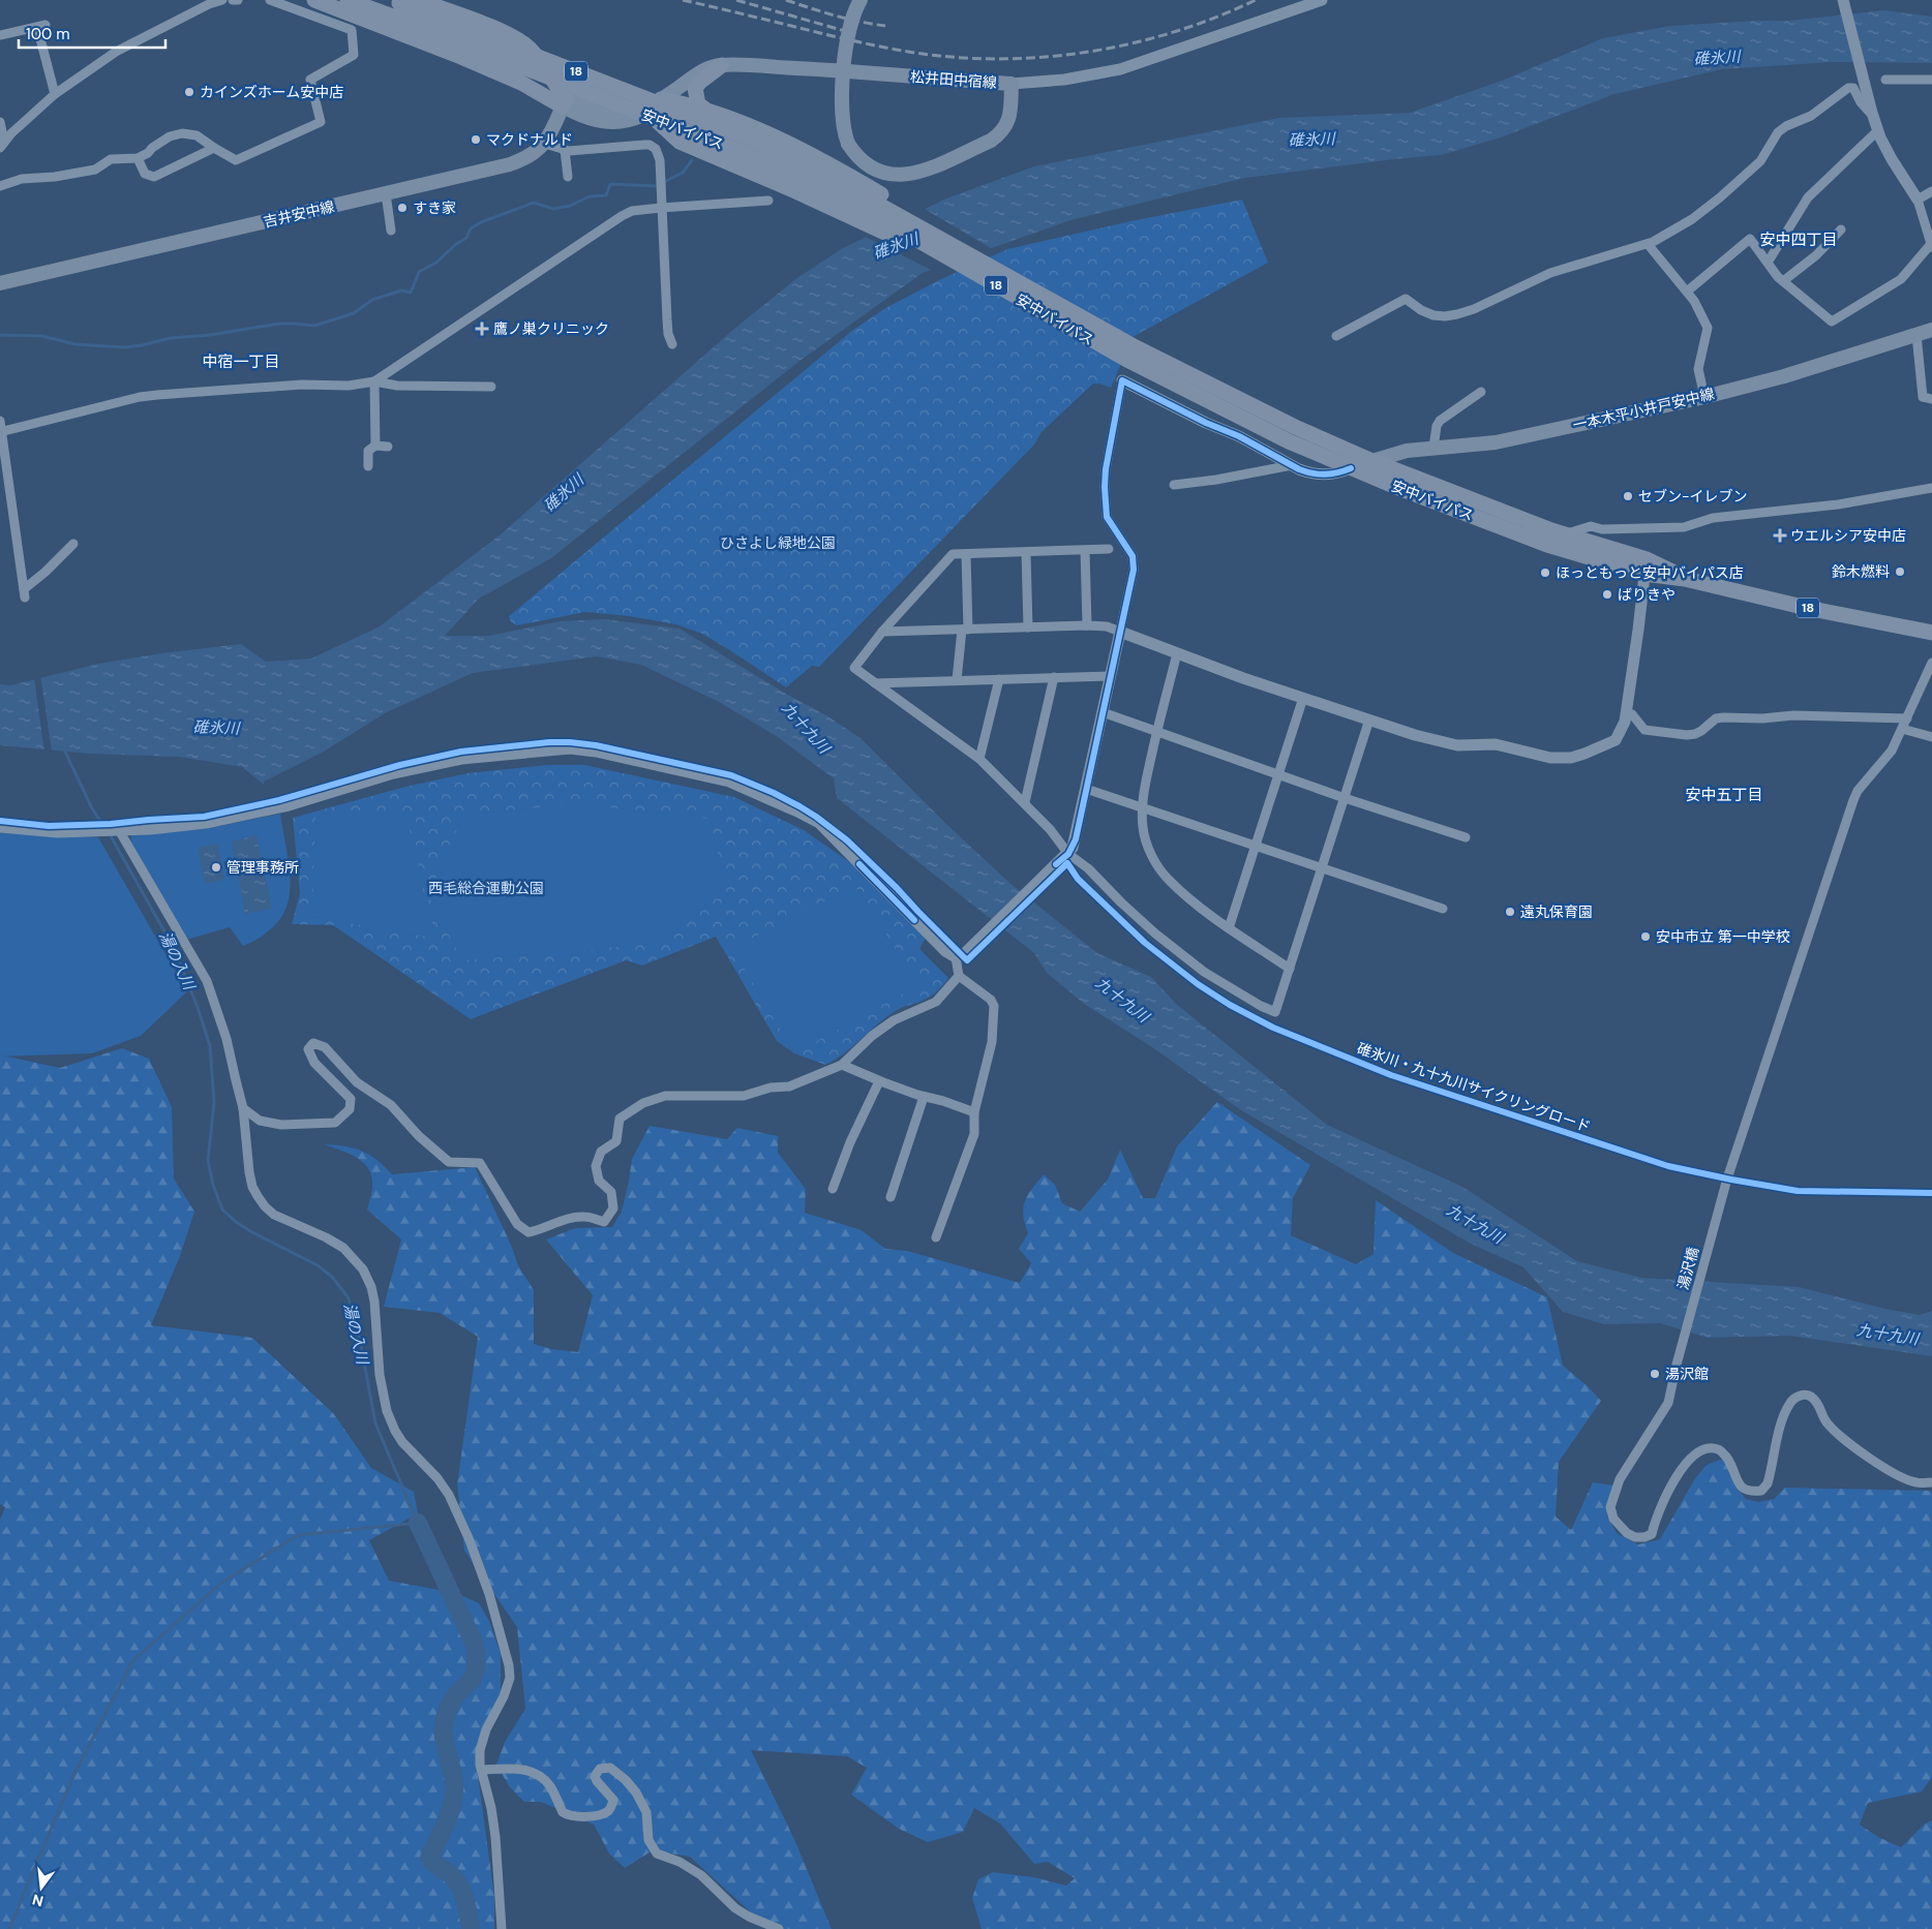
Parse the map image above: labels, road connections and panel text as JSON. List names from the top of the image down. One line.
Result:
{"streets":{"highway":["18","安中バイパス"],"main road":["松井田中宿線","吉井安中線","一本木平小井戸安中線"],"street":["湯沢橋"],"cycle path":["碓氷川・九十九川サイクリングロード"]},"crossings":[["安中バイパス","一本木平小井戸安中線"]],"districts":["安中四丁目","中宿一丁目","安中五丁目"],"water":["碓氷川","九十九川","湯の入川"],"parks":["ひさよし緑地公園","西毛総合運動公園"],"places":{"other":["カインズホーム安中店","マクドナルド","すき家","セブン-イレブン","鈴木燃料","ほっともっと安中バイパス店","ばりきや","管理事務所","遠丸保育園","安中市立 第一中学校","湯沢館"],"health":["鷹ノ巣クリニック","ウエルシア安中店"]},"scale_bar":"100 m","north":"bottom"}
